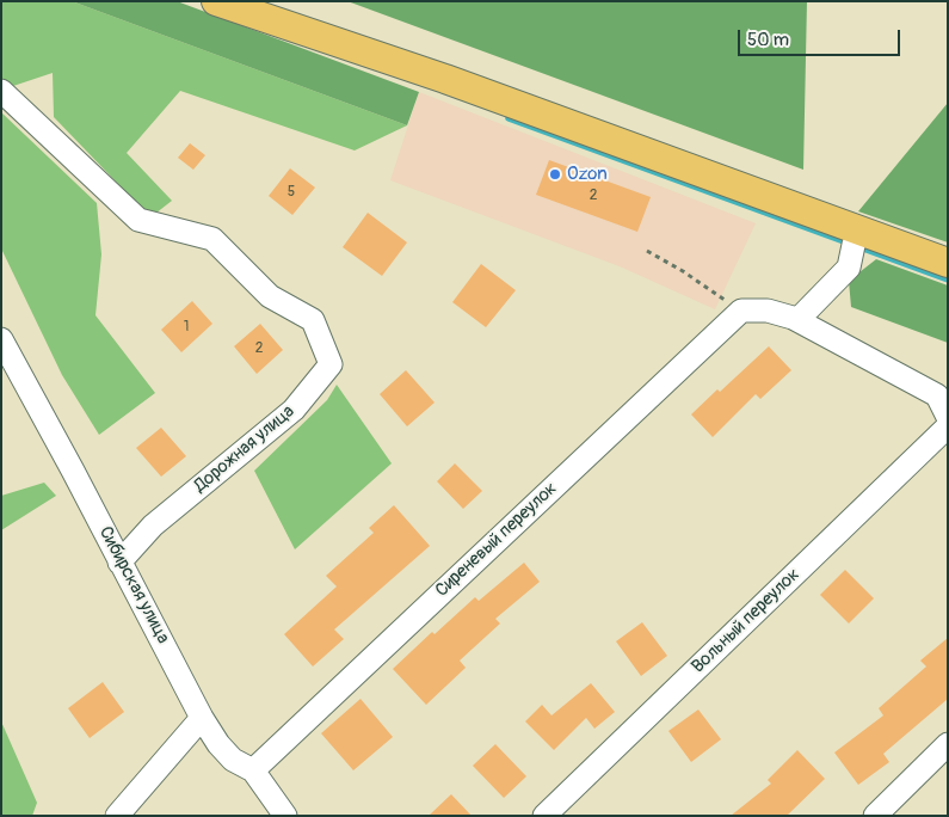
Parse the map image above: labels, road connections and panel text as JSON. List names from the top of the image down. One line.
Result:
{"streets":{"street":["Дорожная улица","Сиреневый переулок","Сибирская улица","Вольный переулок"]},"crossings":[["Дорожная улица","Сибирская улица"],["Сиреневый переулок","Сибирская улица"]],"places":["Ozon"],"house_numbers":["5","2","1","2"],"scale_bar":"50 m"}
